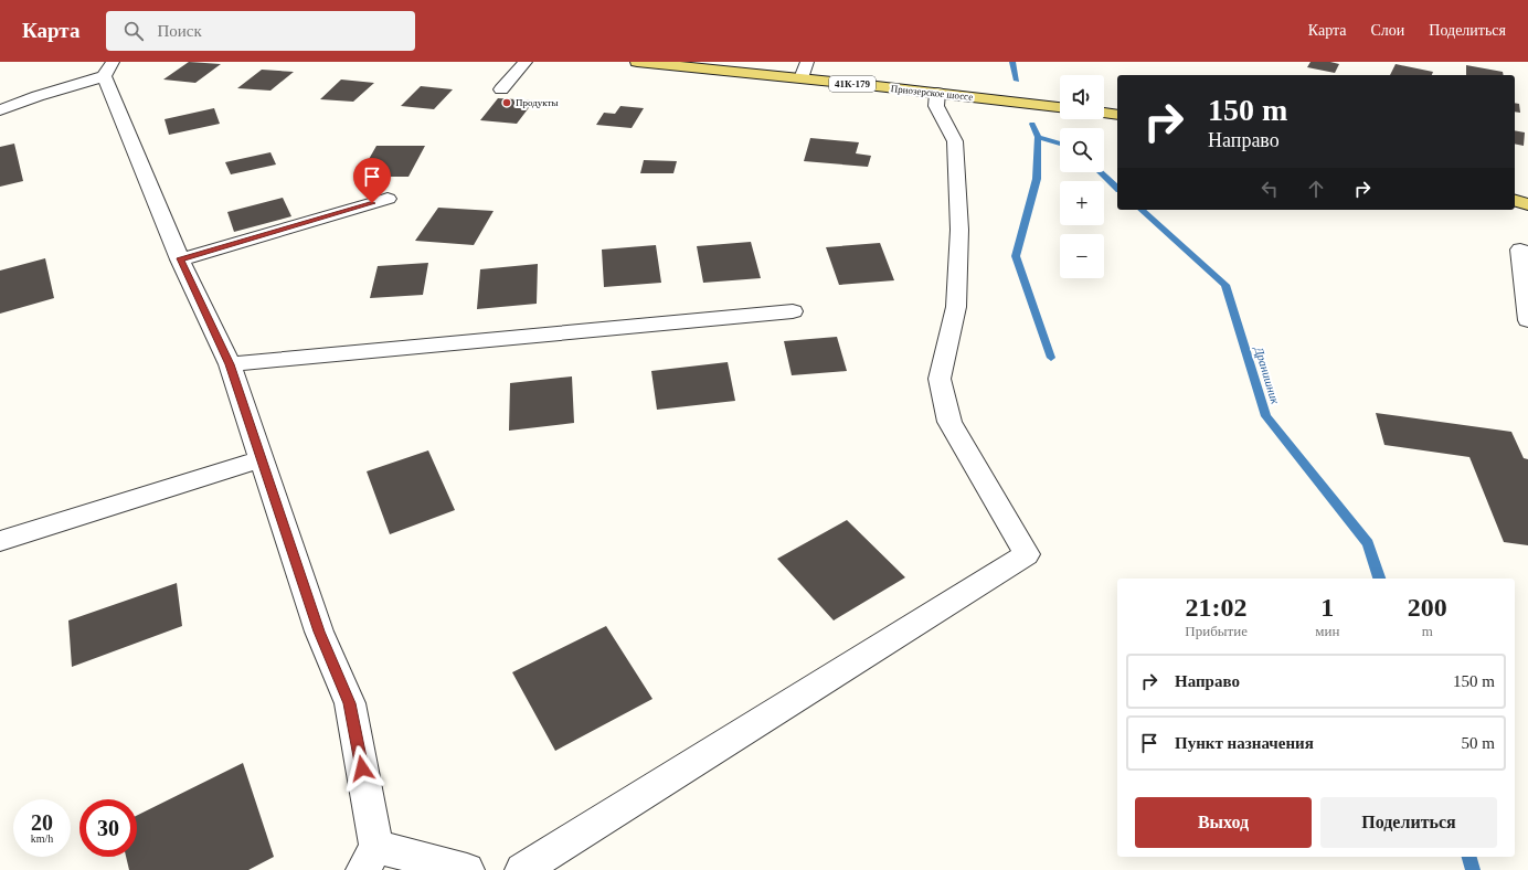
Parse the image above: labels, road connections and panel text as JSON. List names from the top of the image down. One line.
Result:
{"streets":{"main road":["41К-179","Приозерское шоссе"]},"water":["Дранишник"],"places":["Продукты"],"page":{"header":"Карта","search":"Поиск","nav":["Карта","Слои","Поделиться"],"map_buttons":["+","−"],"turn":["150 m","Направо"],"eta":["21:02","Прибытие","1","мин","200","m"],"list":[{"name":"Направо","value":"150 m"},{"name":"Пункт назначения","value":"50 m"}],"buttons":["Выход","Поделиться"],"speed":"20 km/h","limit":"30"}}
